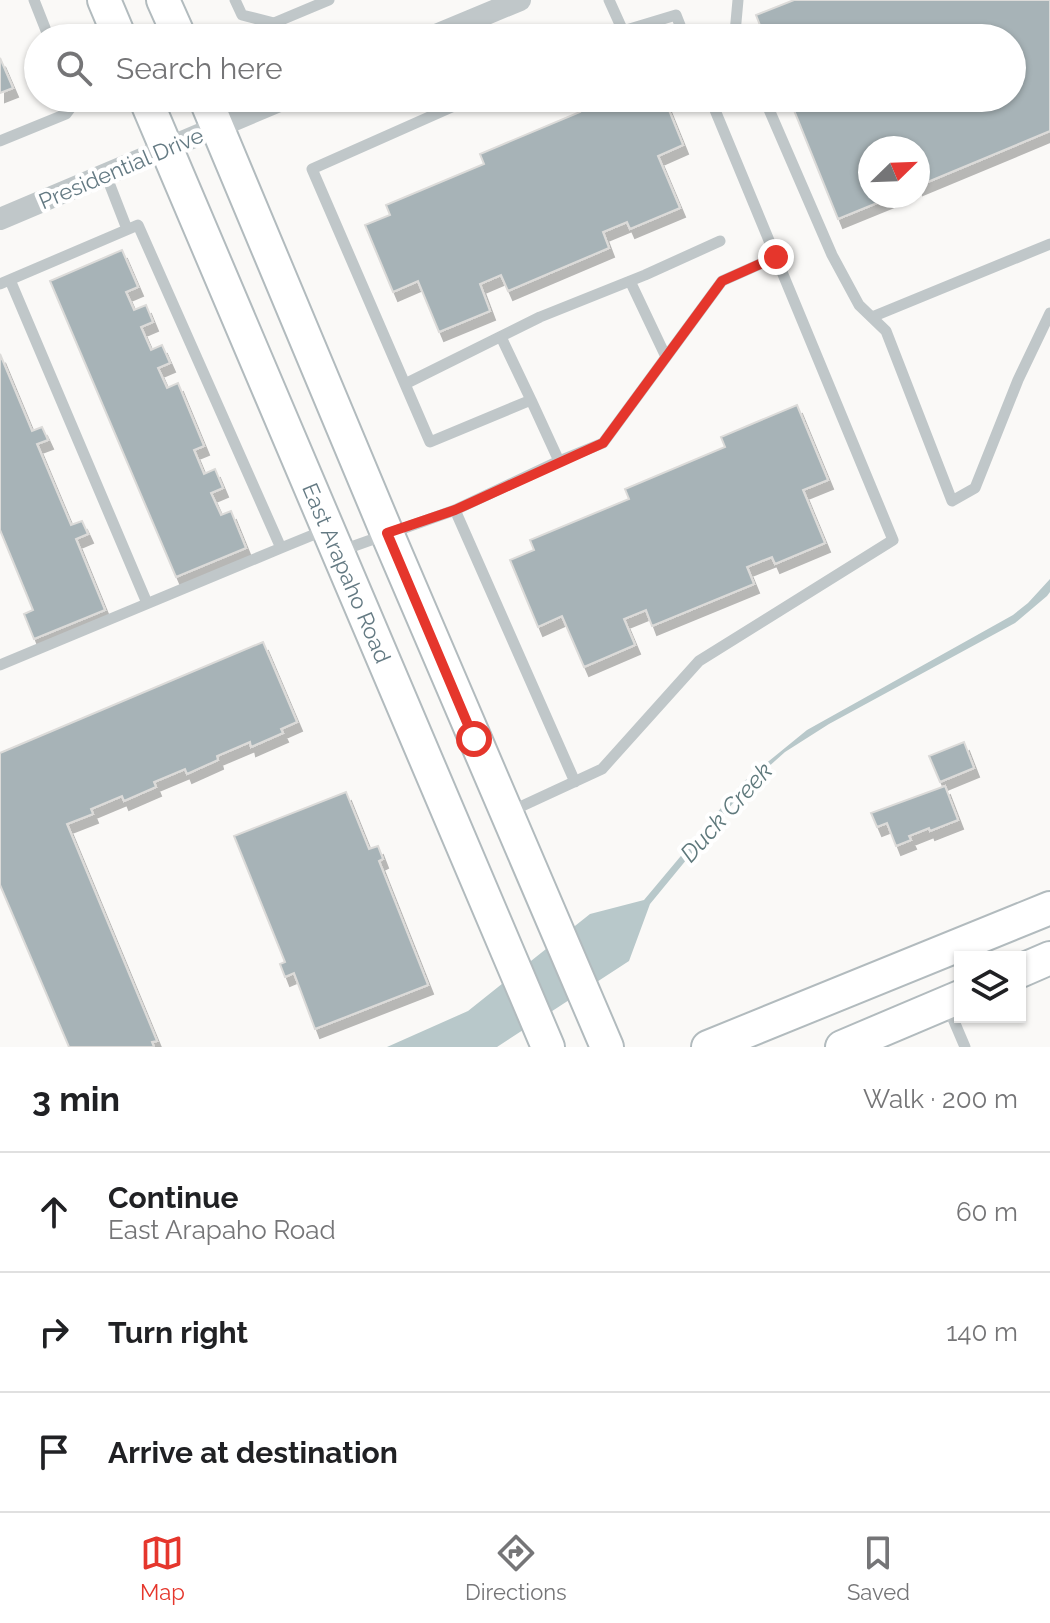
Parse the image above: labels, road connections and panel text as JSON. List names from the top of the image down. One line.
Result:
{"streets":{"main road":["East Arapaho Road"],"street":["Presidential Drive"]},"crossings":[["Presidential Drive","East Arapaho Road"]],"water":["Duck Creek"],"north":"top right","page":{"search":"Search here","heading":["3 min","Walk · 200 m"],"list":[["Continue","East Arapaho Road","60 m"],["Turn right","140 m"],"Arrive at destination"],"nav":["Map","Directions","Saved"]}}
